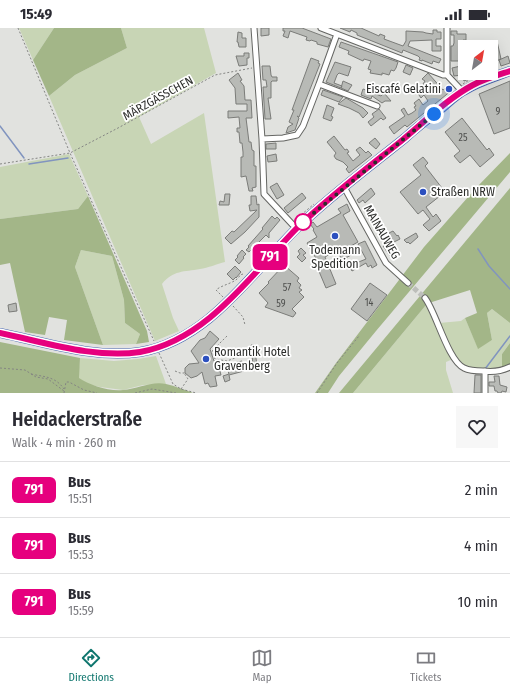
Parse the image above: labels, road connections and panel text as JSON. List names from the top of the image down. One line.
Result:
{"streets":{"street":["MAINAUWEG"],"path":["MÄRZGÄSSCHEN"]},"places":["Eiscafé Gelatini","Straßen NRW","Todemann Spedition","Romantik Hotel Gravenberg"],"lines":["bus line 791"],"house_numbers":["9","25","57","14","59"],"north":"top right","page":{"status":"15:49","on_map":"791","heading":["Heidackerstraße","Walk · 4 min · 260 m"],"list":[{"mark":"791","name":"Bus","note":"15:51","value":"2 min"},{"mark":"791","name":"Bus","note":"15:53","value":"4 min"},{"mark":"791","name":"Bus","note":"15:59","value":"10 min"}],"tabs":["Directions","Map","Tickets"]}}
